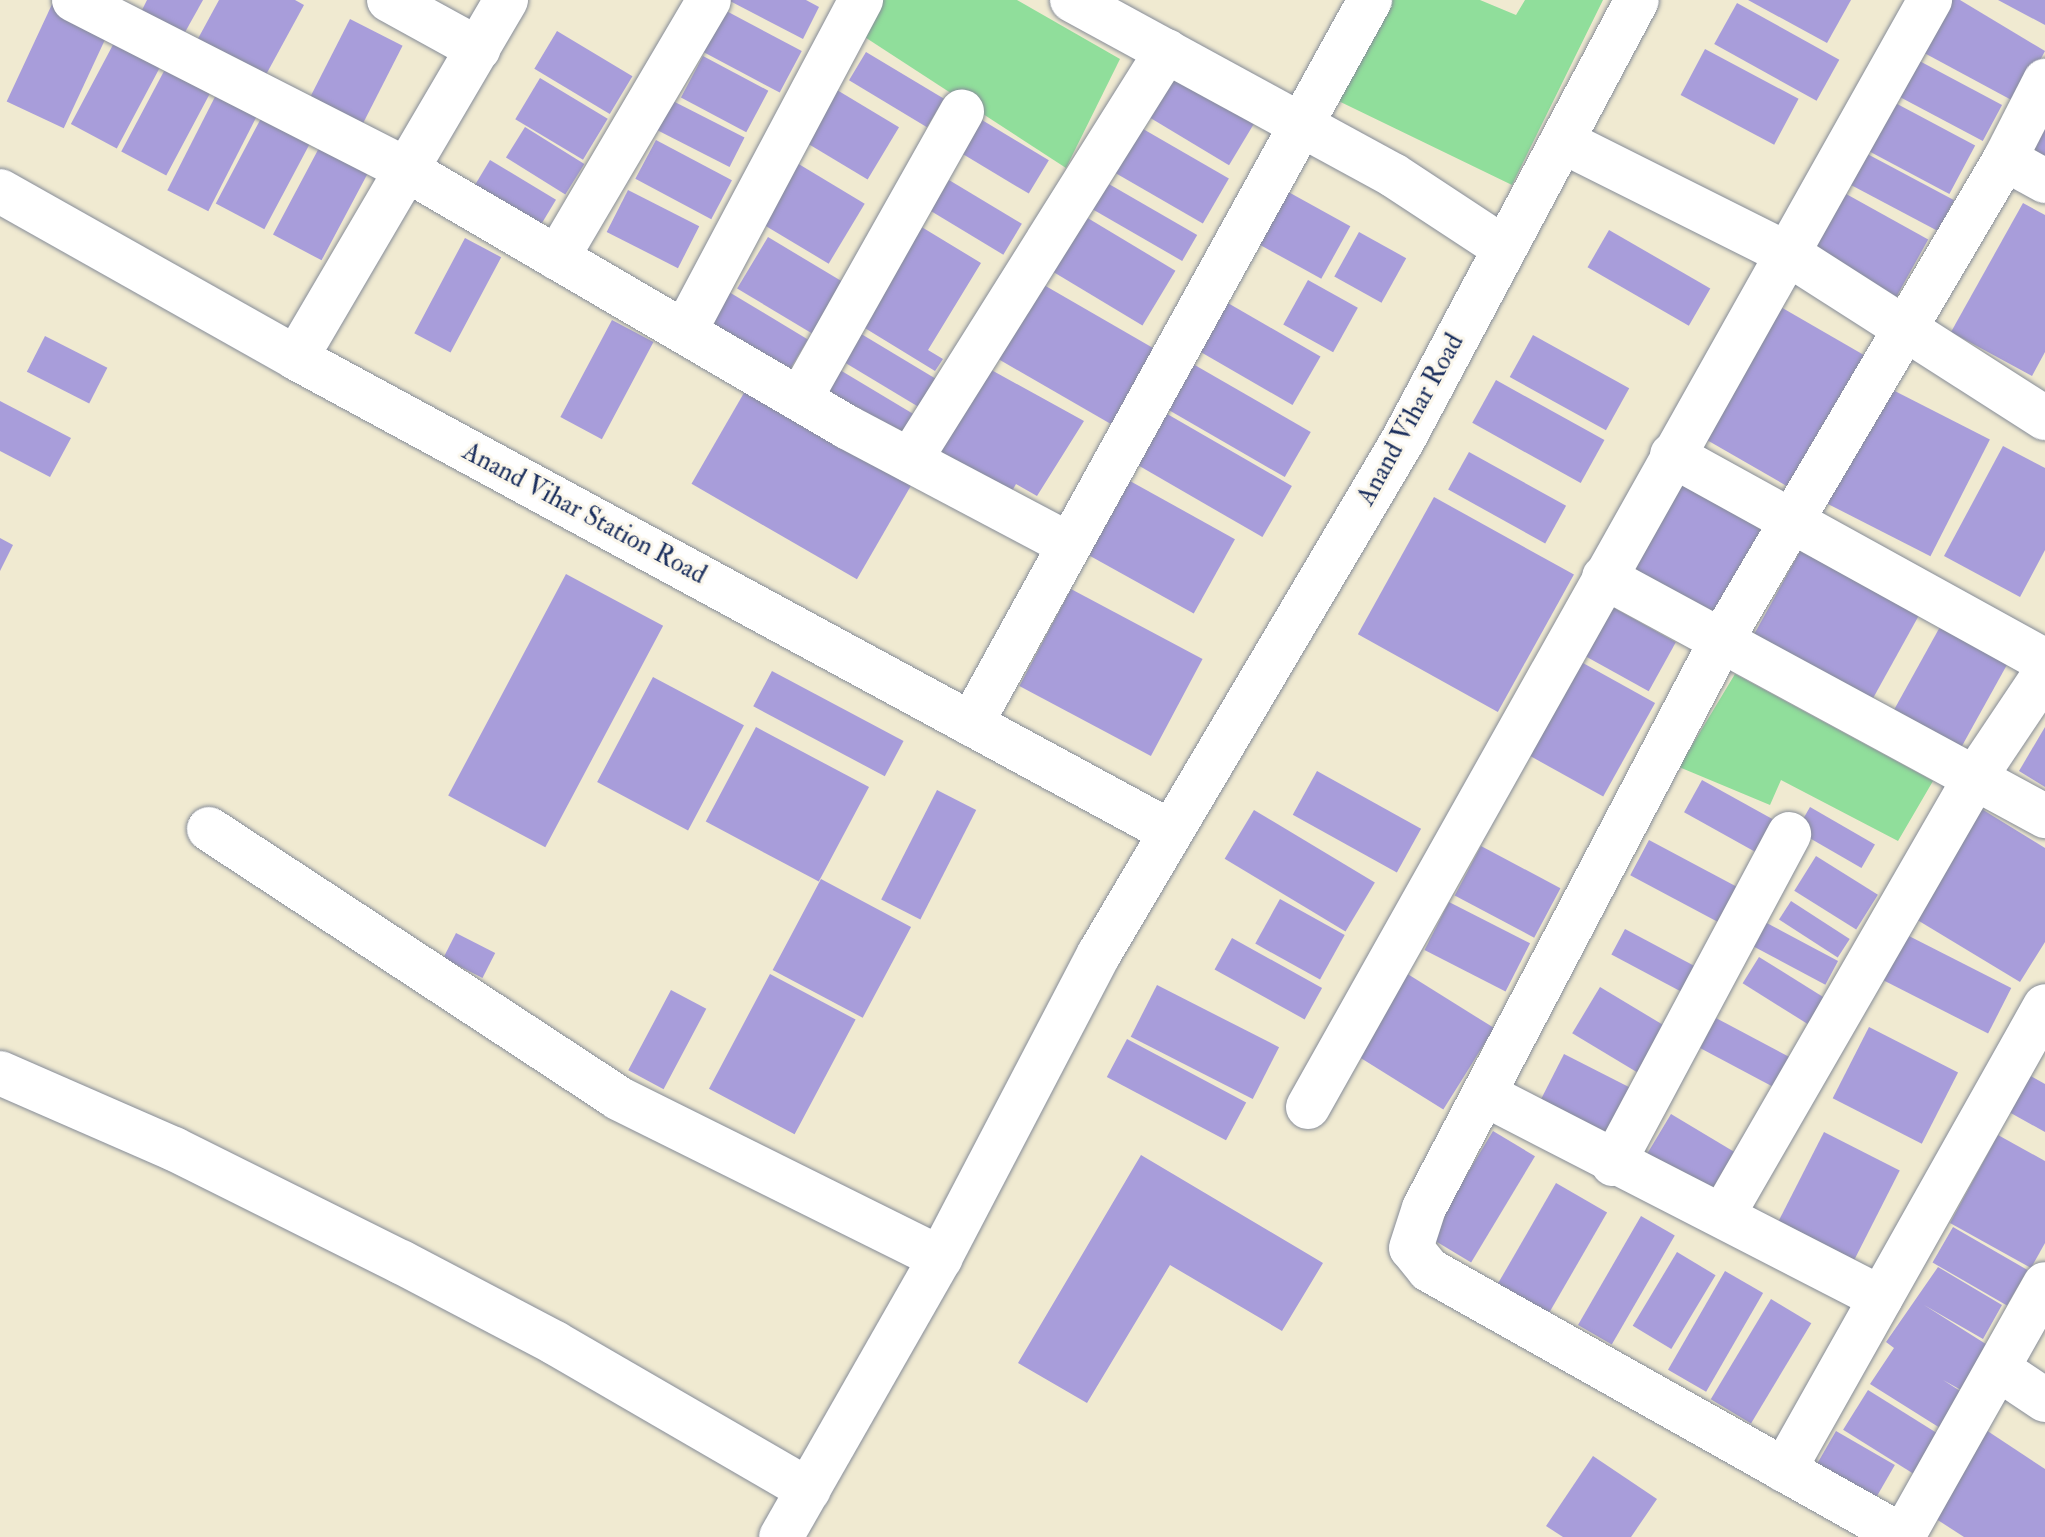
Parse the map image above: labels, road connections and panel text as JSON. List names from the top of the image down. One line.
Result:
{"streets":{"street":["Anand Vihar Road","Anand Vihar Station Road"]},"crossings":[["Anand Vihar Road","Anand Vihar Station Road"]]}
